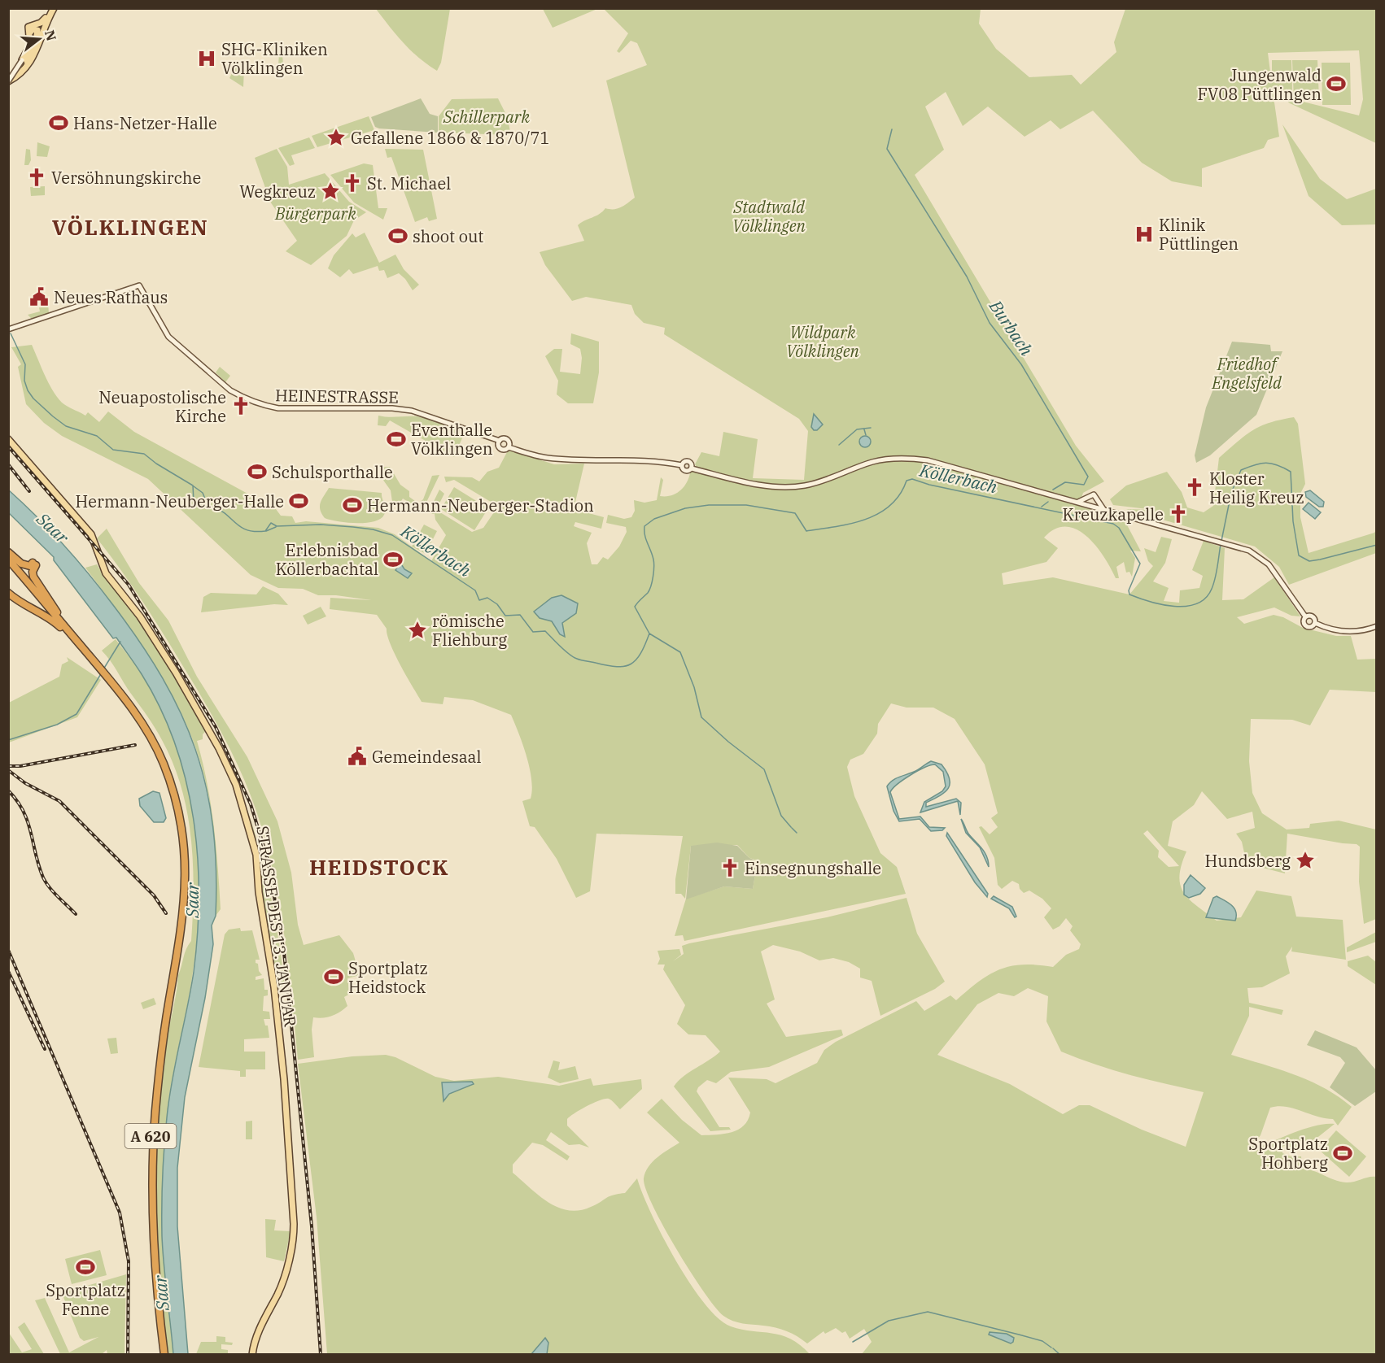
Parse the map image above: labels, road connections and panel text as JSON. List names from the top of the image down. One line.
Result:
{"streets":{"highway":["A 620"],"main road":["HEINESTRASSE","STRASSE DES 13. JANUAR"]},"districts":["VÖLKLINGEN","HEIDSTOCK"],"water":["Burbach","Köllerbach","Saar"],"parks":["Schillerpark","Stadtwald Völklingen","Bürgerpark","Wildpark Völklingen","Friedhof Engelsfeld"],"places":{"hospital":["SHG-Kliniken Völklingen","Klinik Püttlingen"],"sports":["Jungenwald FV08 Püttlingen","Hans-Netzer-Halle","shoot out","Eventhalle Völklingen","Schulsporthalle","Hermann-Neuberger-Halle","Hermann-Neuberger-Stadion","Erlebnisbad Köllerbachtal","Sportplatz Heidstock","Sportplatz Hohberg","Sportplatz Fenne"],"place":["Gefallene 1866 & 1870/71","Wegkreuz","römische Fliehburg","Hundsberg"],"church":["Versöhnungskirche","St. Michael","Neuapostolische Kirche","Kloster Heilig Kreuz","Kreuzkapelle","Einsegnungshalle"],"public building":["Neues Rathaus","Gemeindesaal"]},"north":"right"}
